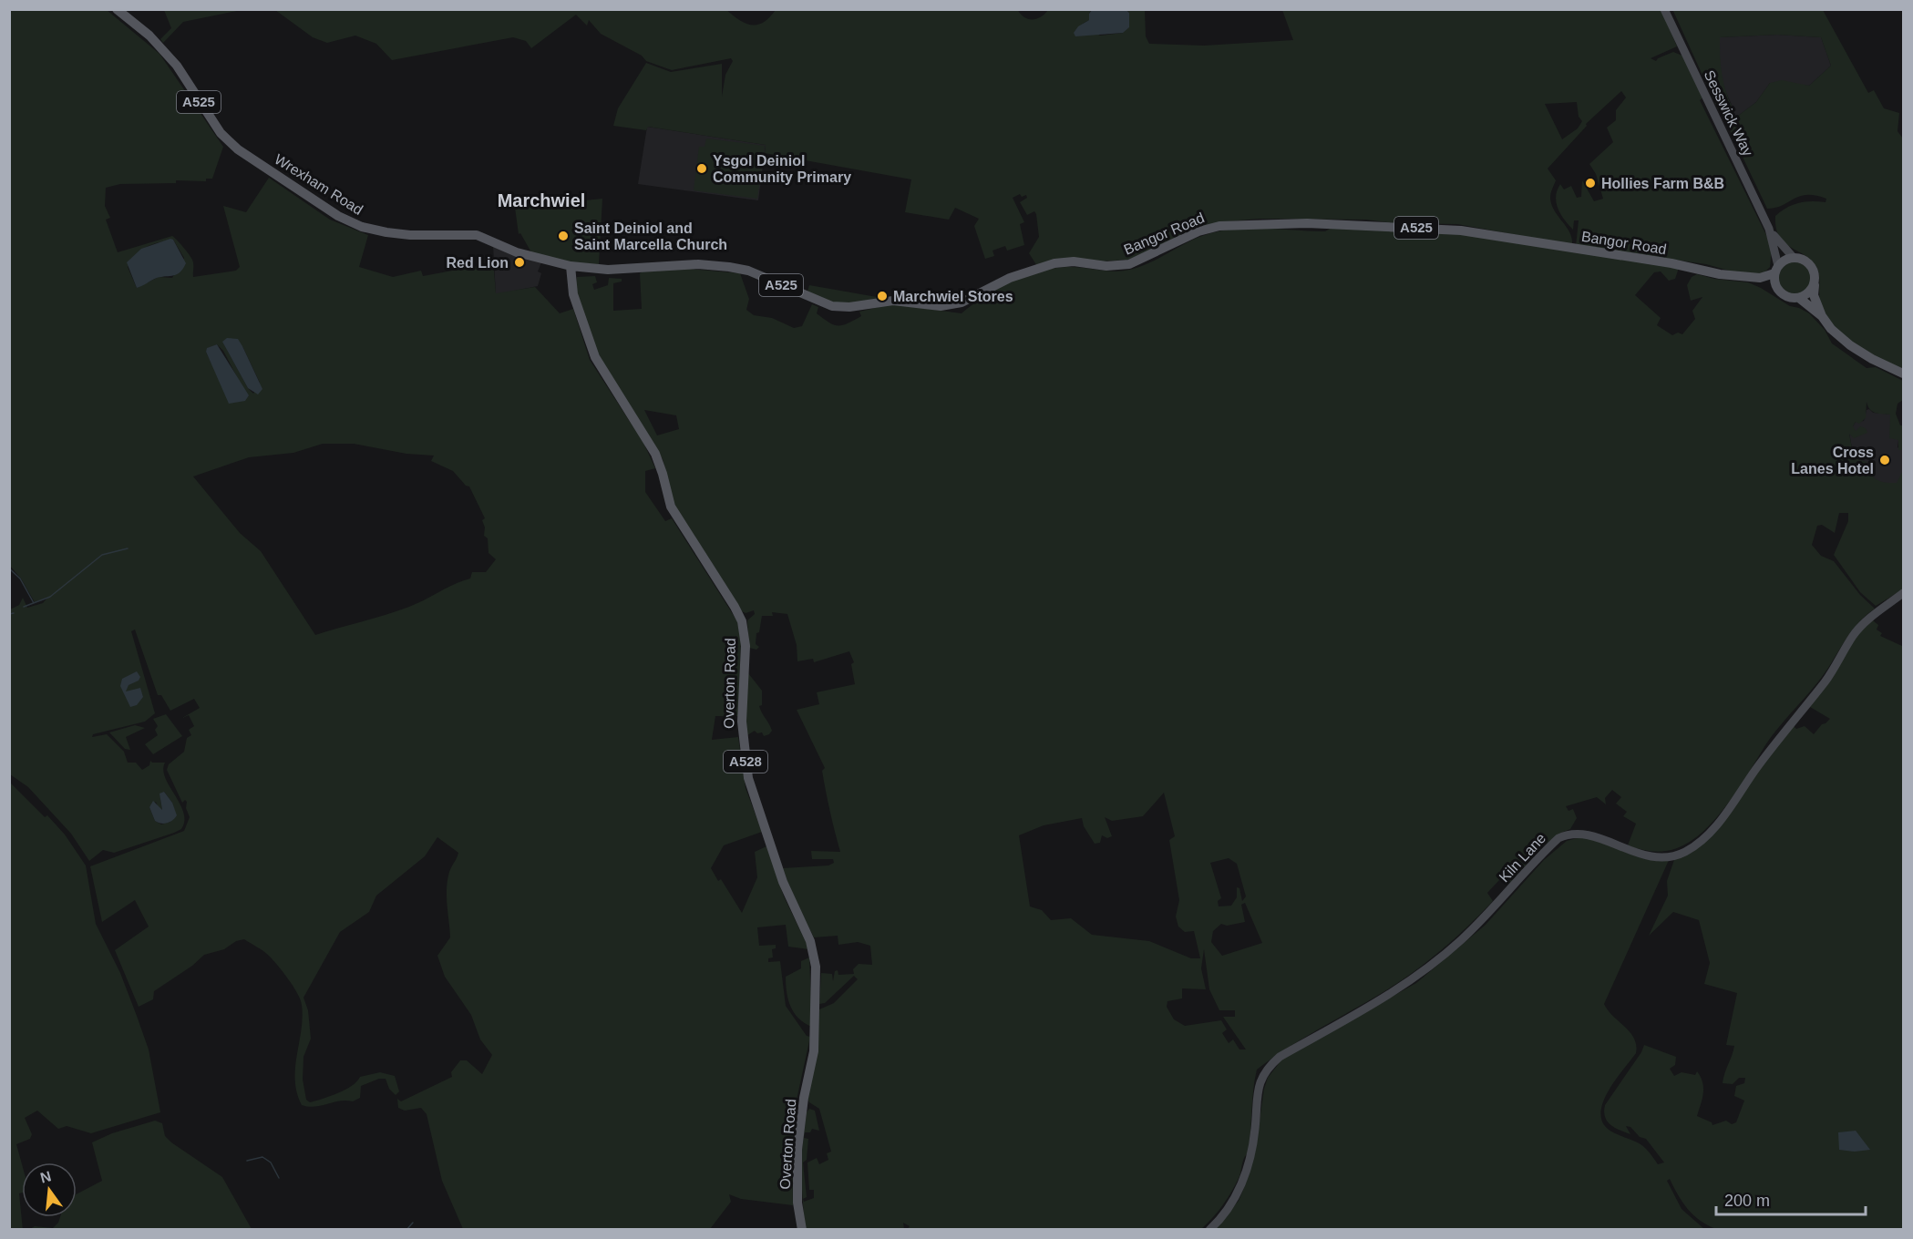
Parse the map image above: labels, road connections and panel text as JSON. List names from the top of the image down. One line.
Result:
{"streets":{"main road":["A525","Sesswick Way","Wrexham Road","Bangor Road","Overton Road","A528","Kiln Lane"]},"crossings":[["A525","Sesswick Way"],["A525","Bangor Road"],["Sesswick Way","Bangor Road"],["Wrexham Road","Bangor Road"],["Wrexham Road","Overton Road"],["Bangor Road","Overton Road"]],"districts":["Marchwiel"],"places":["Ysgol Deiniol Community Primary","Hollies Farm B&B","Saint Deiniol and Saint Marcella Church","Red Lion","Marchwiel Stores","Cross Lanes Hotel"],"scale_bar":"200 m","north":"top"}
